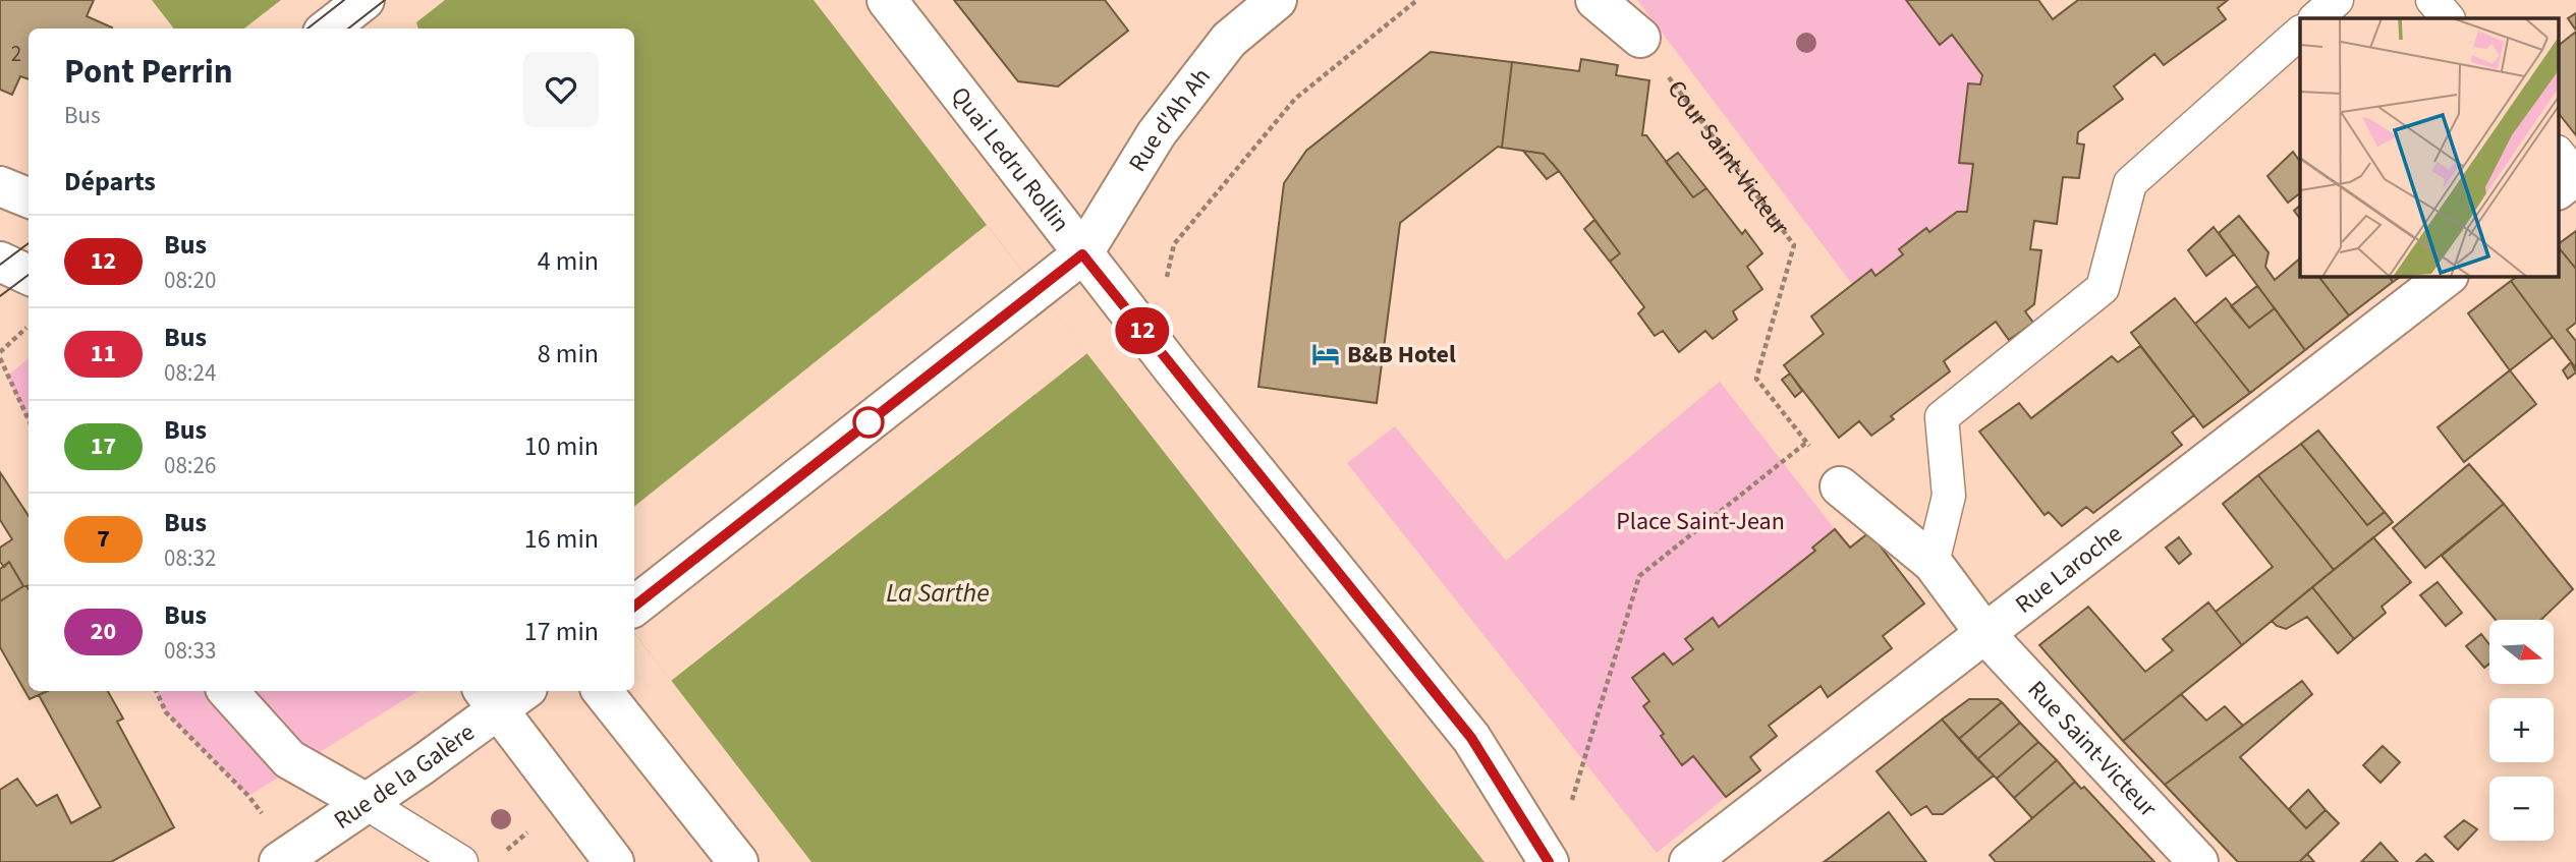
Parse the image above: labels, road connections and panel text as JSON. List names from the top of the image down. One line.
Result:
{"streets":{"street":["Rue d'Ah Ah","Quai Ledru Rollin","Rue Laroche","Rue Saint-Victeur","Rue de la Galère"],"path":["Cour Saint-Victeur"]},"crossings":[["Rue d'Ah Ah","Quai Ledru Rollin"],["Rue Laroche","Rue Saint-Victeur"]],"water":["La Sarthe"],"parks":["Place Saint-Jean"],"places":{"hotel":["B&B Hotel"]},"lines":["bus line 12"],"house_numbers":["2"],"north":"right","page":{"on_map":"12","heading":[["Pont Perrin","Bus"],"Départs"],"list":[{"mark":"12","name":"Bus","note":"08:20","value":"4 min"},{"mark":"11","name":"Bus","note":"08:24","value":"8 min"},{"mark":"17","name":"Bus","note":"08:26","value":"10 min"},{"mark":"7","name":"Bus","note":"08:32","value":"16 min"},{"mark":"20","name":"Bus","note":"08:33","value":"17 min"}],"map_buttons":["+","−"]}}
